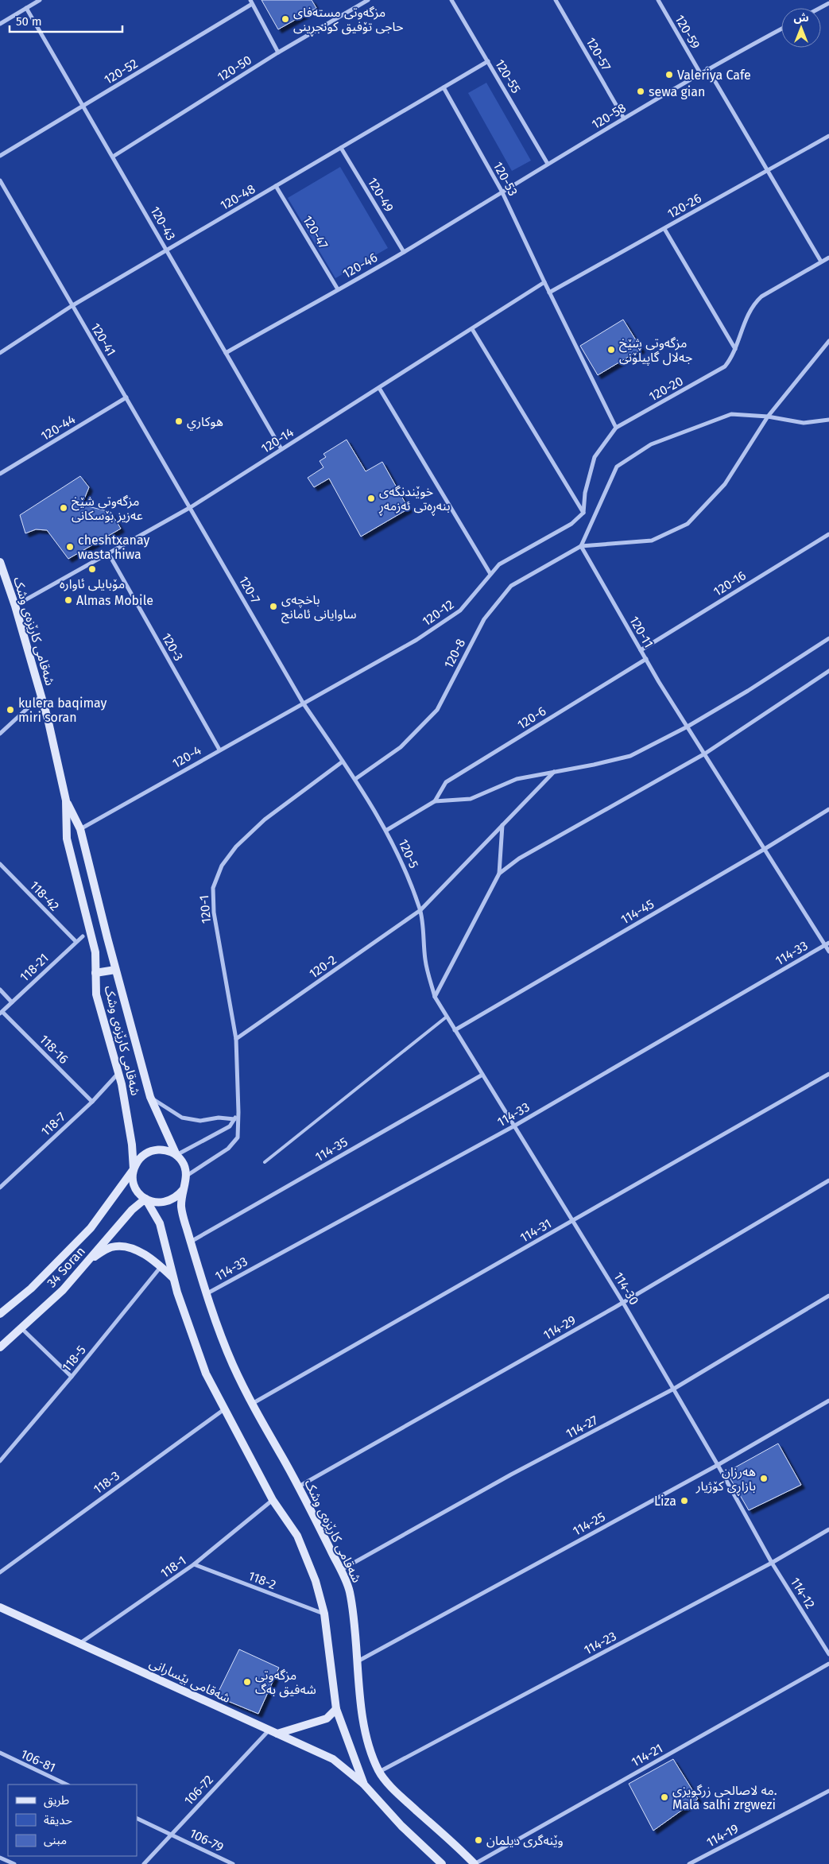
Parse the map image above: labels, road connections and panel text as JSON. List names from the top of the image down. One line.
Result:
{"streets":{"main road":["شەقامی کارێزەی وشک","34 Soran","شەقامی بێسارانی"],"street":["120-59","120-57","120-50","120-52","120-55","120-58","120-53","120-49","120-48","120-26","120-43","120-47","120-46","120-41","120-20","120-44","120-14","120-16","120-7","120-12","120-11","120-3","120-8","120-6","120-4","120-5","118-42","120-1","114-45","114-33","120-2","118-21","118-16","118-7","114-35","114-31","114-30","114-29","118-5","114-27","118-3","114-25","118-1","118-2","114-12","114-23","114-21","106-81","106-72","114-19","106-79"]},"crossings":[["120-59","120-58"],["120-57","120-58"],["120-50","120-43"],["120-52","120-43"],["120-55","120-58"],["120-55","120-48"],["120-58","120-53"],["120-58","120-46"],["120-53","120-48"],["120-53","120-26"],["120-53","120-46"],["120-53","120-20"],["120-53","120-14"],["120-49","120-48"],["120-49","120-46"],["120-48","120-43"],["120-48","120-47"],["120-48","120-41"],["120-43","120-46"],["120-43","120-14"],["120-47","120-46"],["120-41","120-44"],["120-41","120-14"],["120-41","120-7"],["120-20","120-12"],["120-14","120-7"],["120-14","شەقامی کارێزەی وشک"],["120-16","120-11"],["120-7","120-12"],["120-7","120-4"],["120-7","120-5"],["120-12","120-4"],["120-12","120-5"],["شەقامی کارێزەی وشک","120-4"],["شەقامی کارێزەی وشک","120-1"],["شەقامی کارێزەی وشک","114-33"],["شەقامی کارێزەی وشک","118-7"],["شەقامی کارێزەی وشک","114-35"],["شەقامی کارێزەی وشک","114-31"],["شەقامی کارێزەی وشک","34 Soran"],["شەقامی کارێزەی وشک","114-29"],["شەقامی کارێزەی وشک","114-27"],["شەقامی کارێزەی وشک","114-25"],["شەقامی کارێزەی وشک","114-23"],["شەقامی کارێزەی وشک","114-21"],["120-11","120-8"],["120-11","120-6"],["120-11","114-45"],["120-11","114-33"],["120-3","120-4"],["120-8","120-5"],["120-4","120-5"],["120-5","120-1"],["120-5","114-45"],["120-5","120-2"],["120-5","114-30"],["118-42","118-21"],["120-1","120-2"],["120-1","34 Soran"],["114-45","114-30"],["114-33","114-30"],["118-21","118-16"],["118-16","118-7"],["114-35","114-30"],["114-31","114-30"],["114-30","114-29"],["114-30","114-27"],["114-30","114-25"],["114-30","114-12"],["114-30","114-23"],["118-1","118-2"],["118-1","شەقامی بێسارانی"],["114-12","114-23"],["شەقامی بێسارانی","106-72"],["106-72","106-79"]],"places":["مزگەوتی مستەفاى حاجى تۆفيق کونجڕینی","Valeriya Cafe","sewa gian","مزگەوتی شێخ جەلال گاپیڵۆنی","هوكاري","خوێندنگەی بنەڕەتی ئەزمەڕ","مزگەوتی شێخ عەزیز بۆسکانی","cheshtxanay wasta hiwa","مۆبایلی ئاوارە","Almas Mobile","باخچەی ساوایانی ئامانج","kulera baqimay miri soran","ھەرزان بازاڕی کۆژیار","Liza","مزگەوتی شەفیق بەگ","مه لاصالحی زرگویزی. Mala salhi zrgwezi","وێنە‌گری دیلمان"],"legend":["طريق","حديقة","مبنى"],"scale_bar":"50 m","north":"top"}
